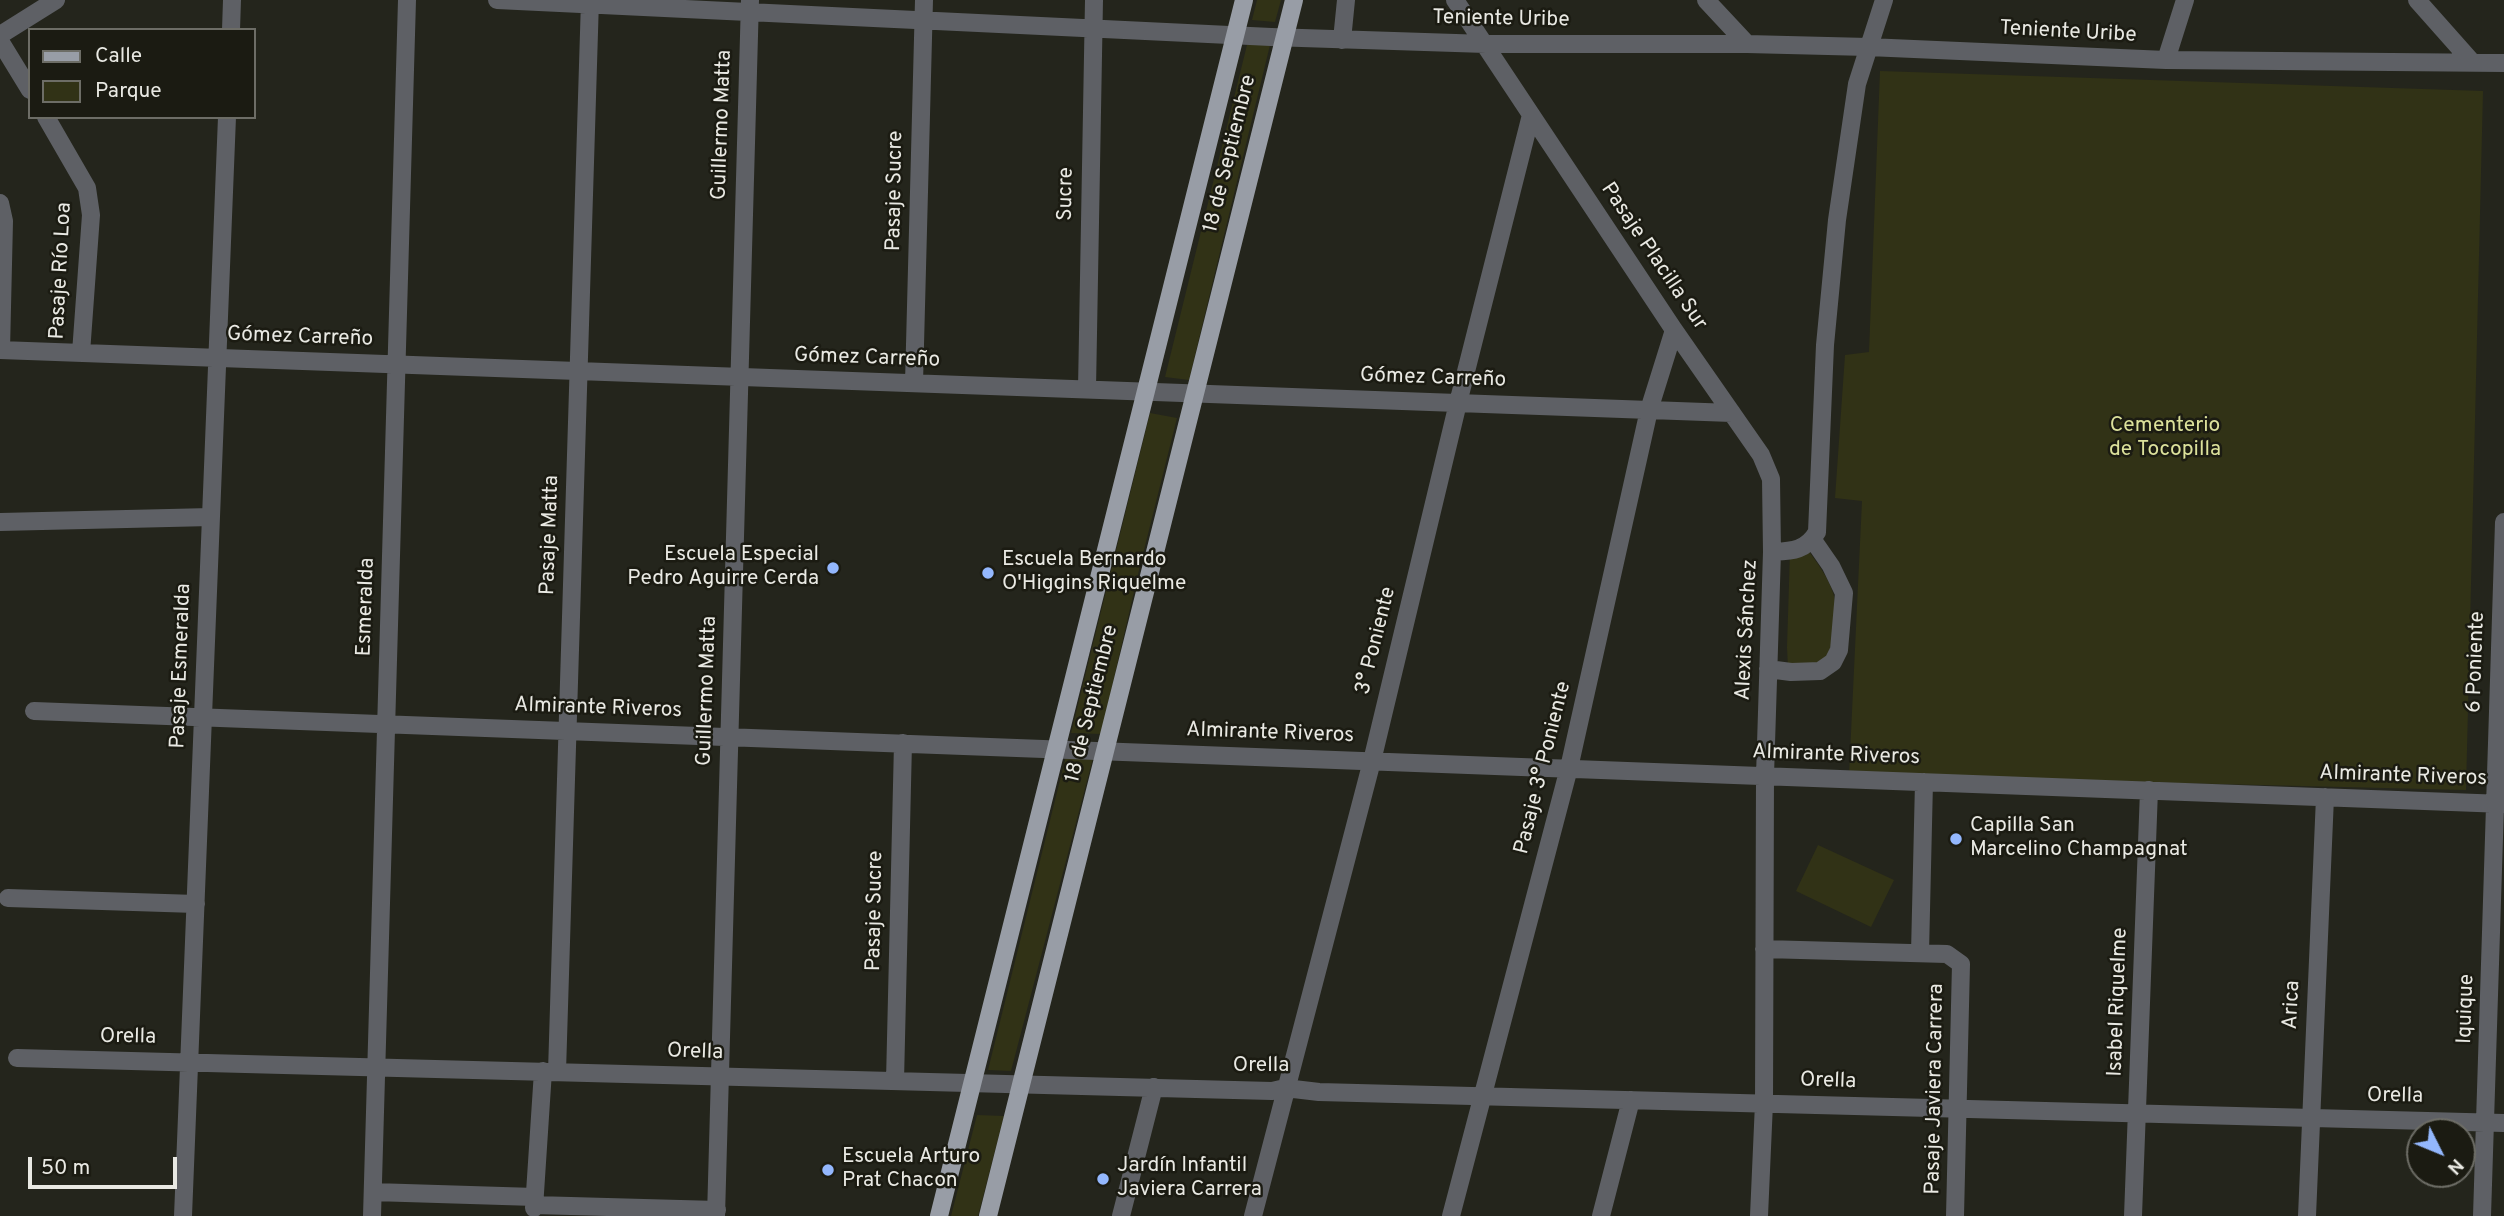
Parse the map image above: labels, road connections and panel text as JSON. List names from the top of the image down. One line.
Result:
{"streets":{"main road":["18 de Septiembre"],"street":["Teniente Uribe","Guillermo Matta","Pasaje Sucre","Sucre","Pasaje Placilla Sur","Pasaje Río Loa","Gómez Carreño","Pasaje Matta","Esmeralda","Alexis Sánchez","3° Poniente","6 Poniente","Pasaje Esmeralda","Almirante Riveros","Pasaje 3° Poniente","Isabel Riquelme","Arica","Iquique","Orella","Pasaje Javiera Carrera"]},"crossings":[["Teniente Uribe","Guillermo Matta"],["Teniente Uribe","18 de Septiembre"],["Teniente Uribe","Pasaje Sucre"],["Teniente Uribe","Sucre"],["Teniente Uribe","Pasaje Placilla Sur"],["Teniente Uribe","Pasaje Matta"],["Guillermo Matta","Gómez Carreño"],["Guillermo Matta","Almirante Riveros"],["Guillermo Matta","Orella"],["18 de Septiembre","Gómez Carreño"],["18 de Septiembre","Almirante Riveros"],["18 de Septiembre","Orella"],["Pasaje Sucre","Gómez Carreño"],["Pasaje Sucre","Almirante Riveros"],["Pasaje Sucre","Orella"],["Sucre","Gómez Carreño"],["Pasaje Placilla Sur","Gómez Carreño"],["Pasaje Placilla Sur","Alexis Sánchez"],["Pasaje Placilla Sur","3° Poniente"],["Pasaje Placilla Sur","Pasaje 3° Poniente"],["Pasaje Río Loa","Gómez Carreño"],["Gómez Carreño","Pasaje Matta"],["Gómez Carreño","Esmeralda"],["Gómez Carreño","3° Poniente"],["Gómez Carreño","Pasaje Esmeralda"],["Gómez Carreño","Pasaje 3° Poniente"],["Pasaje Matta","Almirante Riveros"],["Pasaje Matta","Orella"],["Esmeralda","Almirante Riveros"],["Esmeralda","Orella"],["Alexis Sánchez","Almirante Riveros"],["Alexis Sánchez","Orella"],["3° Poniente","Almirante Riveros"],["3° Poniente","Orella"],["6 Poniente","Almirante Riveros"],["6 Poniente","Iquique"],["Pasaje Esmeralda","Almirante Riveros"],["Pasaje Esmeralda","Orella"],["Almirante Riveros","Pasaje 3° Poniente"],["Almirante Riveros","Isabel Riquelme"],["Almirante Riveros","Arica"],["Almirante Riveros","Iquique"],["Almirante Riveros","Pasaje Javiera Carrera"],["Pasaje 3° Poniente","Orella"],["Isabel Riquelme","Orella"],["Arica","Orella"],["Iquique","Orella"],["Orella","Pasaje Javiera Carrera"]],"parks":["Cementerio de Tocopilla"],"places":["Escuela Especial Pedro Aguirre Cerda","Escuela Bernardo O'Higgins Riquelme","Capilla San Marcelino Champagnat","Escuela Arturo Prat Chacon","Jardín Infantil Javiera Carrera"],"legend":["Calle","Parque"],"scale_bar":"50 m","north":"bottom right"}
